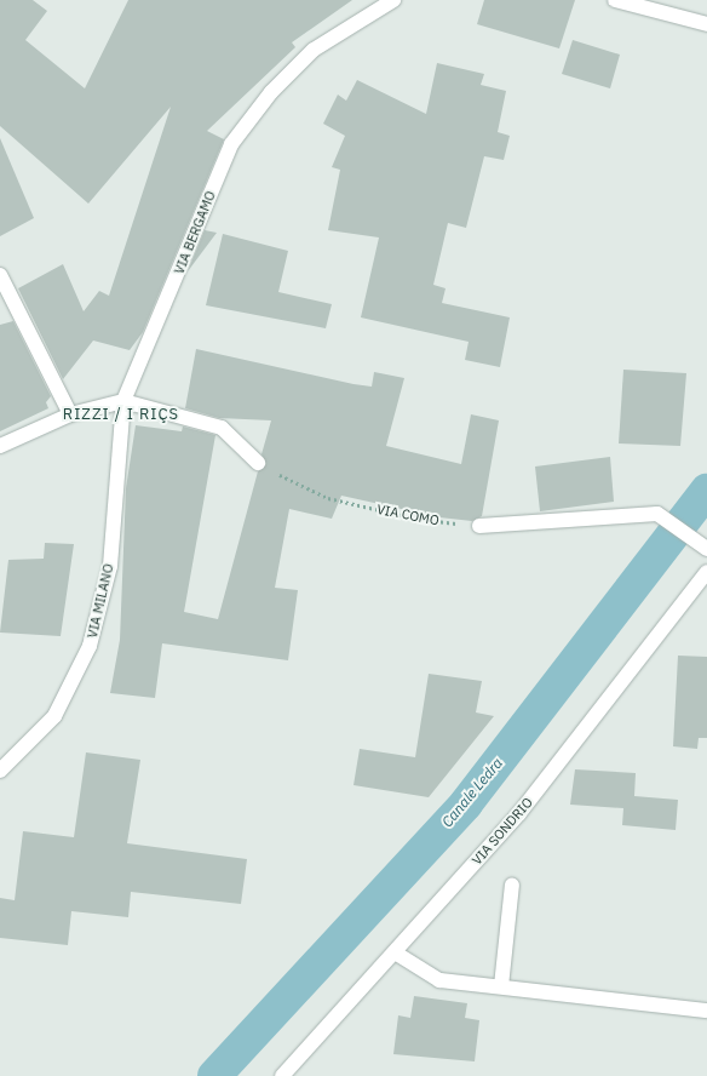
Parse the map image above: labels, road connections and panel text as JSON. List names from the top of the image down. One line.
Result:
{"streets":{"street":["VIA BERGAMO","VIA MILANO","VIA SONDRIO"],"path":["VIA COMO"]},"crossings":[["VIA BERGAMO","VIA MILANO"]],"districts":["RIZZI / I RIÇS"],"water":["Canale Ledra"]}
